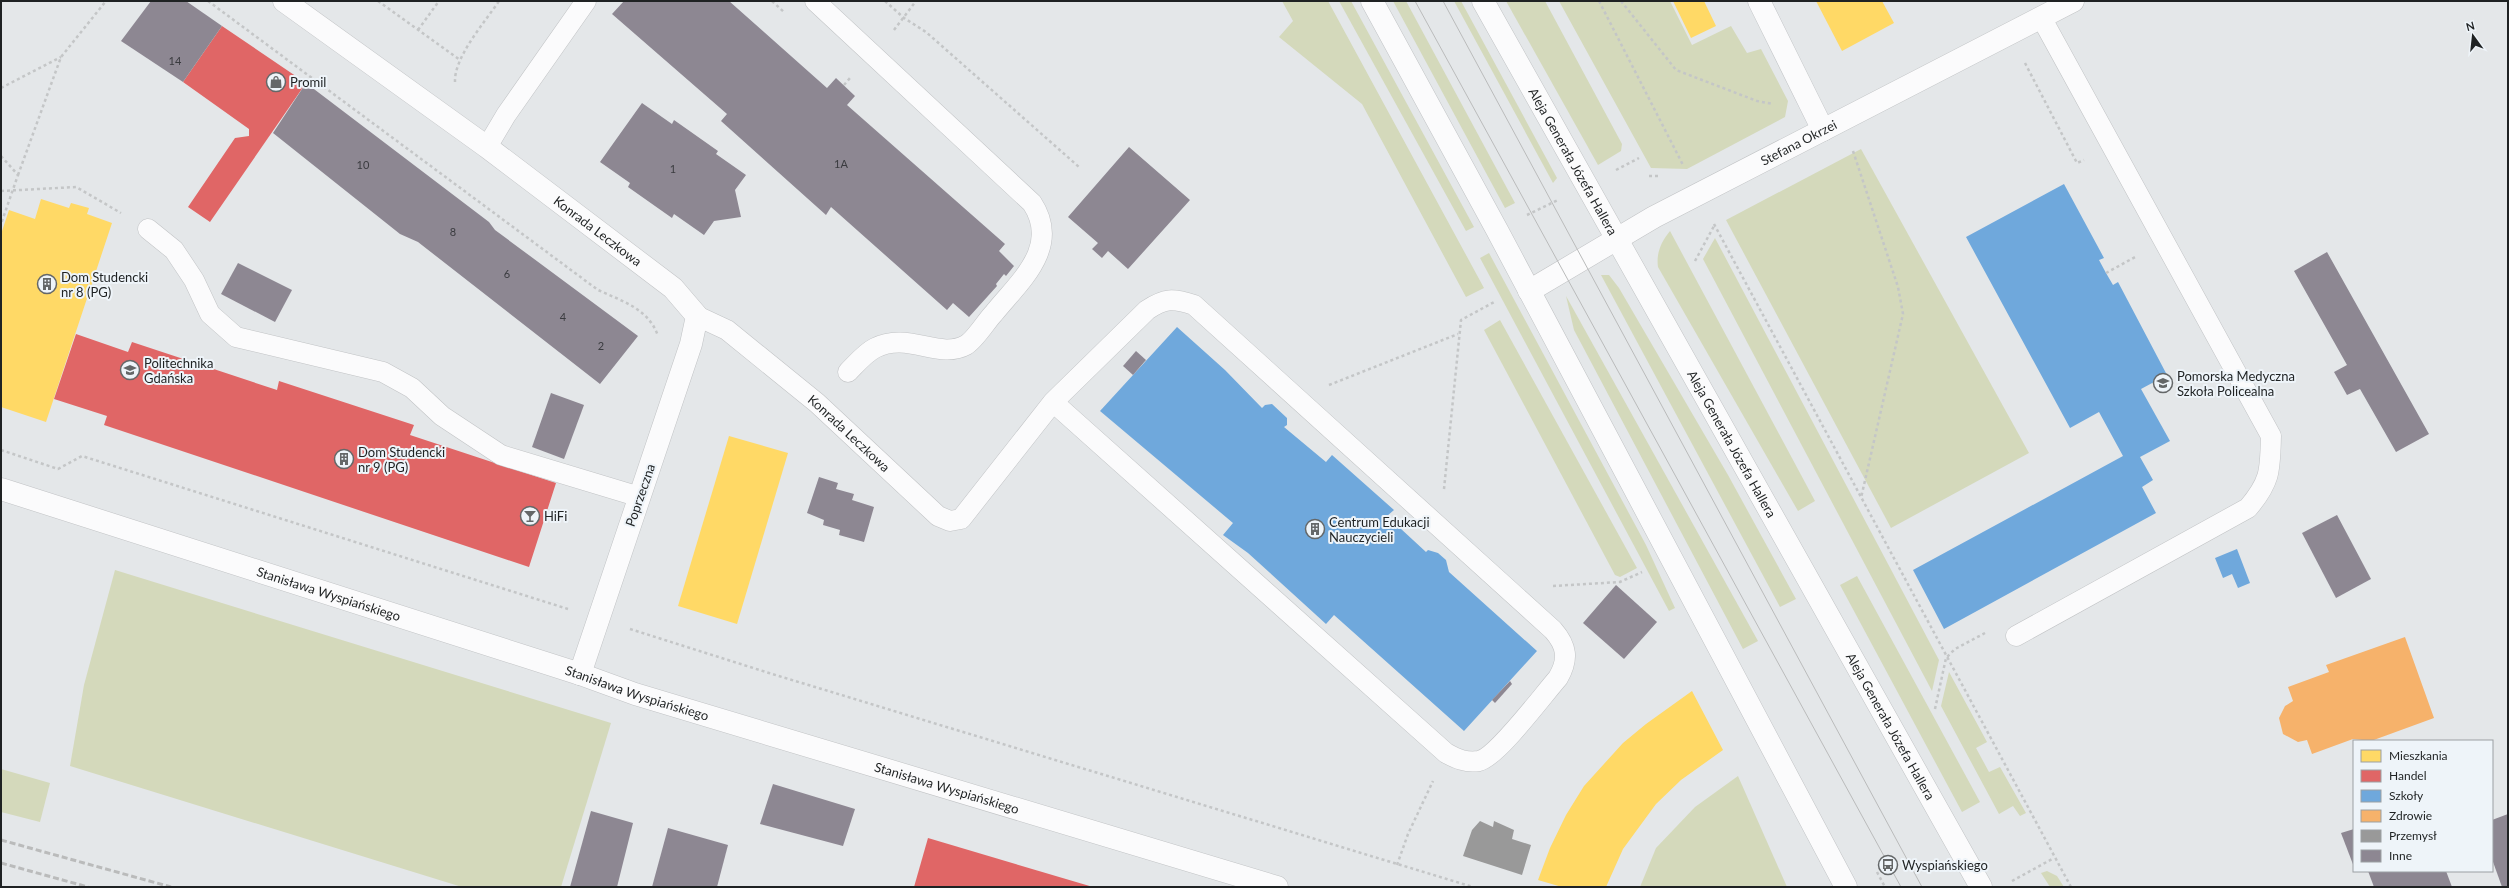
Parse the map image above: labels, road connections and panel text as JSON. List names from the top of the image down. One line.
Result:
{"streets":{"street":["Stefana Okrzei","Aleja Generała Józefa Hallera","Konrada Leczkowa","Poprzeczna","Stanisława Wyspiańskiego"]},"crossings":[["Stefana Okrzei","Aleja Generała Józefa Hallera"],["Konrada Leczkowa","Poprzeczna"],["Poprzeczna","Stanisława Wyspiańskiego"]],"places":{"shop":["Promil"],"building":["Dom Studencki nr 8 (PG)","Dom Studencki nr 9 (PG)","Centrum Edukacji Nauczycieli"],"school or university":["Politechnika Gdańska","Pomorska Medyczna Szkoła Policealna"],"bar":["HiFi"],"bus stop":["Wyspiańskiego"]},"house_numbers":["14","1A","10","1","8","6","4","2"],"legend":["Mieszkania","Handel","Szkoły","Zdrowie","Przemysł","Inne"],"north":"top"}
